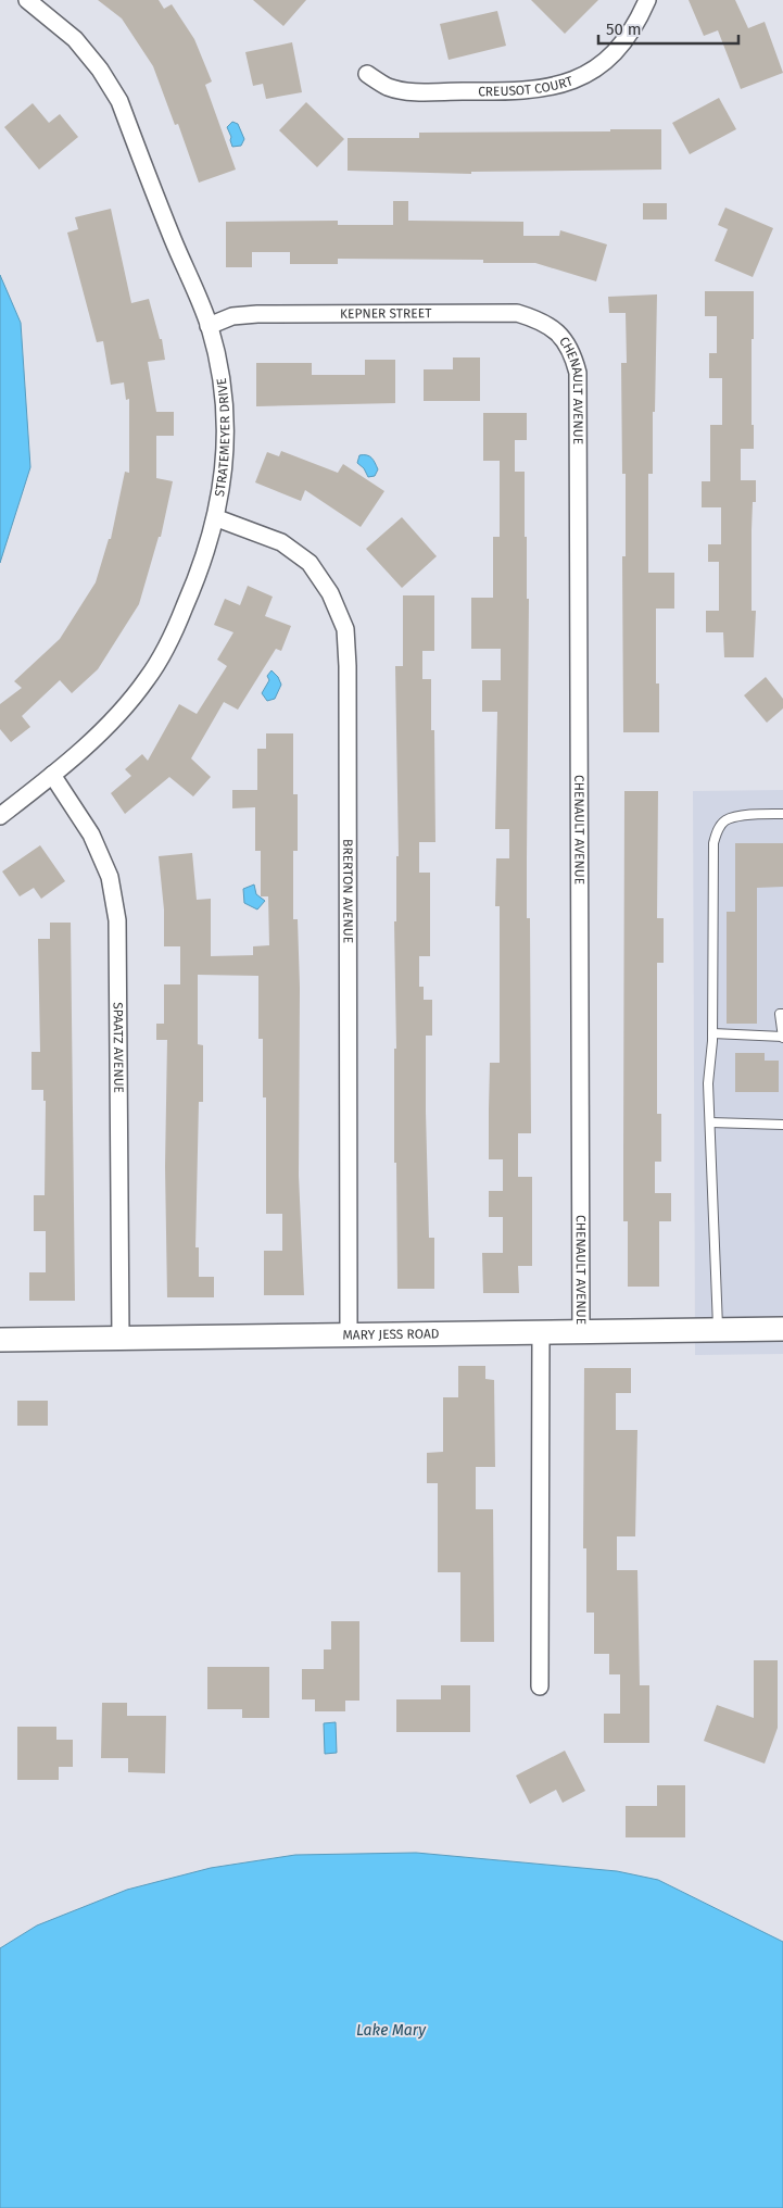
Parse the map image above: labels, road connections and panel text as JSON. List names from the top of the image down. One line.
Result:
{"streets":{"street":["CREUSOT COURT","KEPNER STREET","CHENAULT AVENUE","STRATEMEYER DRIVE","BRERTON AVENUE","SPAATZ AVENUE","MARY JESS ROAD"]},"crossings":[["KEPNER STREET","CHENAULT AVENUE"],["KEPNER STREET","STRATEMEYER DRIVE"],["CHENAULT AVENUE","MARY JESS ROAD"],["STRATEMEYER DRIVE","BRERTON AVENUE"],["STRATEMEYER DRIVE","SPAATZ AVENUE"],["BRERTON AVENUE","MARY JESS ROAD"],["SPAATZ AVENUE","MARY JESS ROAD"]],"water":["Lake Mary"],"scale_bar":"50 m"}
